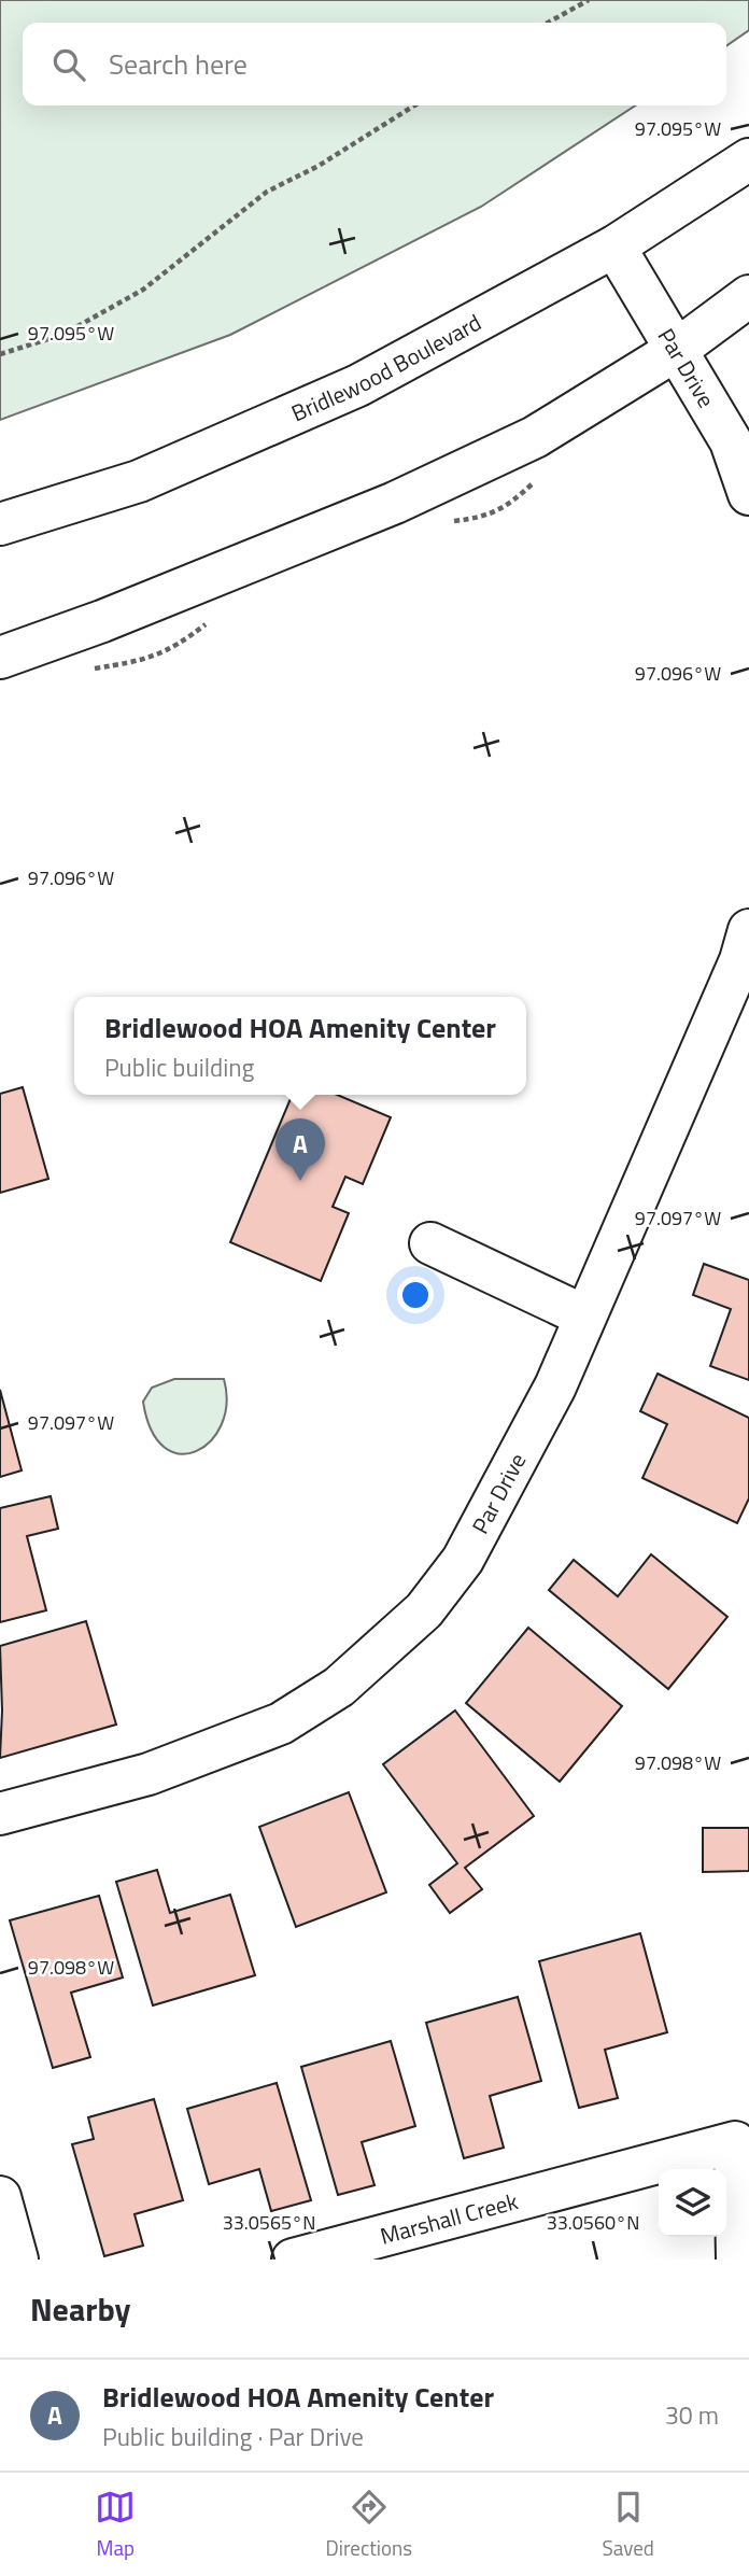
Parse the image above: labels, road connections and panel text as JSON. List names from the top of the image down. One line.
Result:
{"streets":{"street":["Bridlewood Boulevard","Par Drive","Marshall Creek"]},"crossings":[["Bridlewood Boulevard","Par Drive"]],"page":{"search":"Search here","popup":["Bridlewood HOA Amenity Center","Public building"],"pins":"A","heading":"Nearby","list":[{"mark":"A","name":"Bridlewood HOA Amenity Center","note":"Public building · Par Drive","value":"30 m"}],"nav":["Map","Directions","Saved"]},"coordinates":["97.095°W","97.096°W","97.097°W","97.098°W","33.0565°N","33.0560°N"]}
